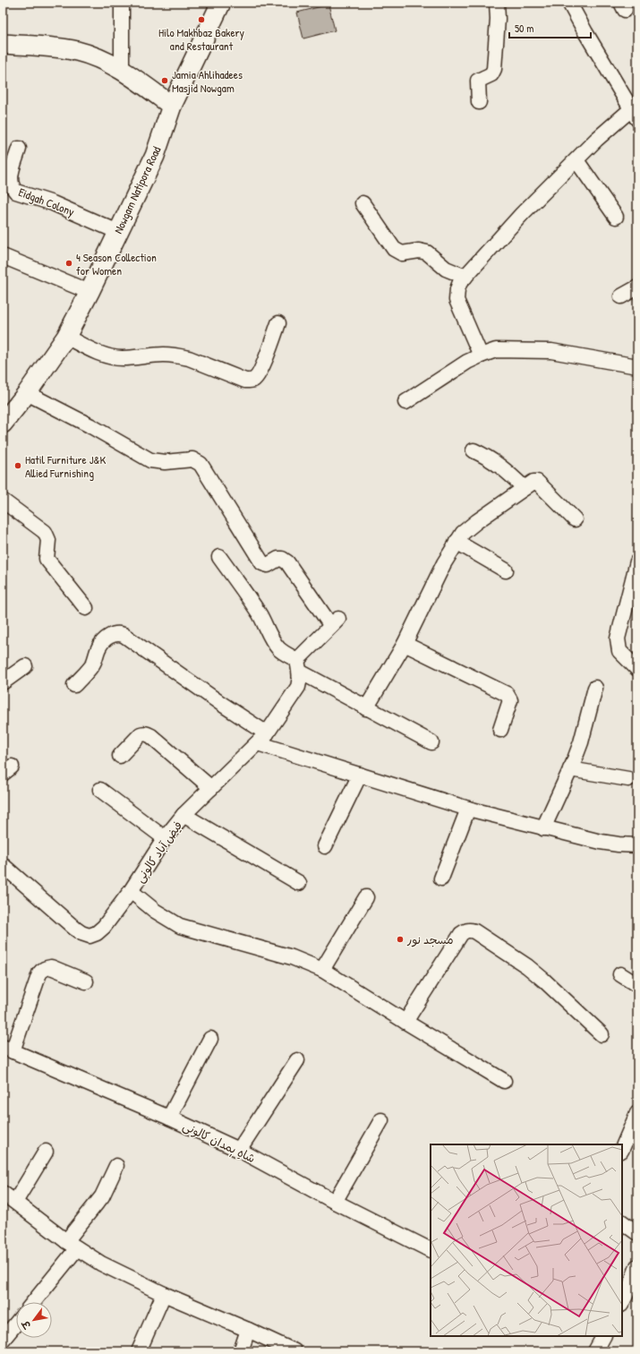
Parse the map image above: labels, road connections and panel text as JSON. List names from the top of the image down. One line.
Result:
{"streets":{"main road":["Nowgam Natipora Road"],"street":["Eidgah Colony","فیض آباد کالونی","شاہِ ہمدان کالونی"]},"crossings":[["Nowgam Natipora Road","Eidgah Colony"]],"places":["Hilo Makhbaz Bakery and Restaurant","Jamia Ahlihadees Masjid Nowgam","4 Season Collection for Women","Hatil Furniture J&K Allied Furnishing","مسجد نور"],"scale_bar":"50 m","north":"bottom left"}
